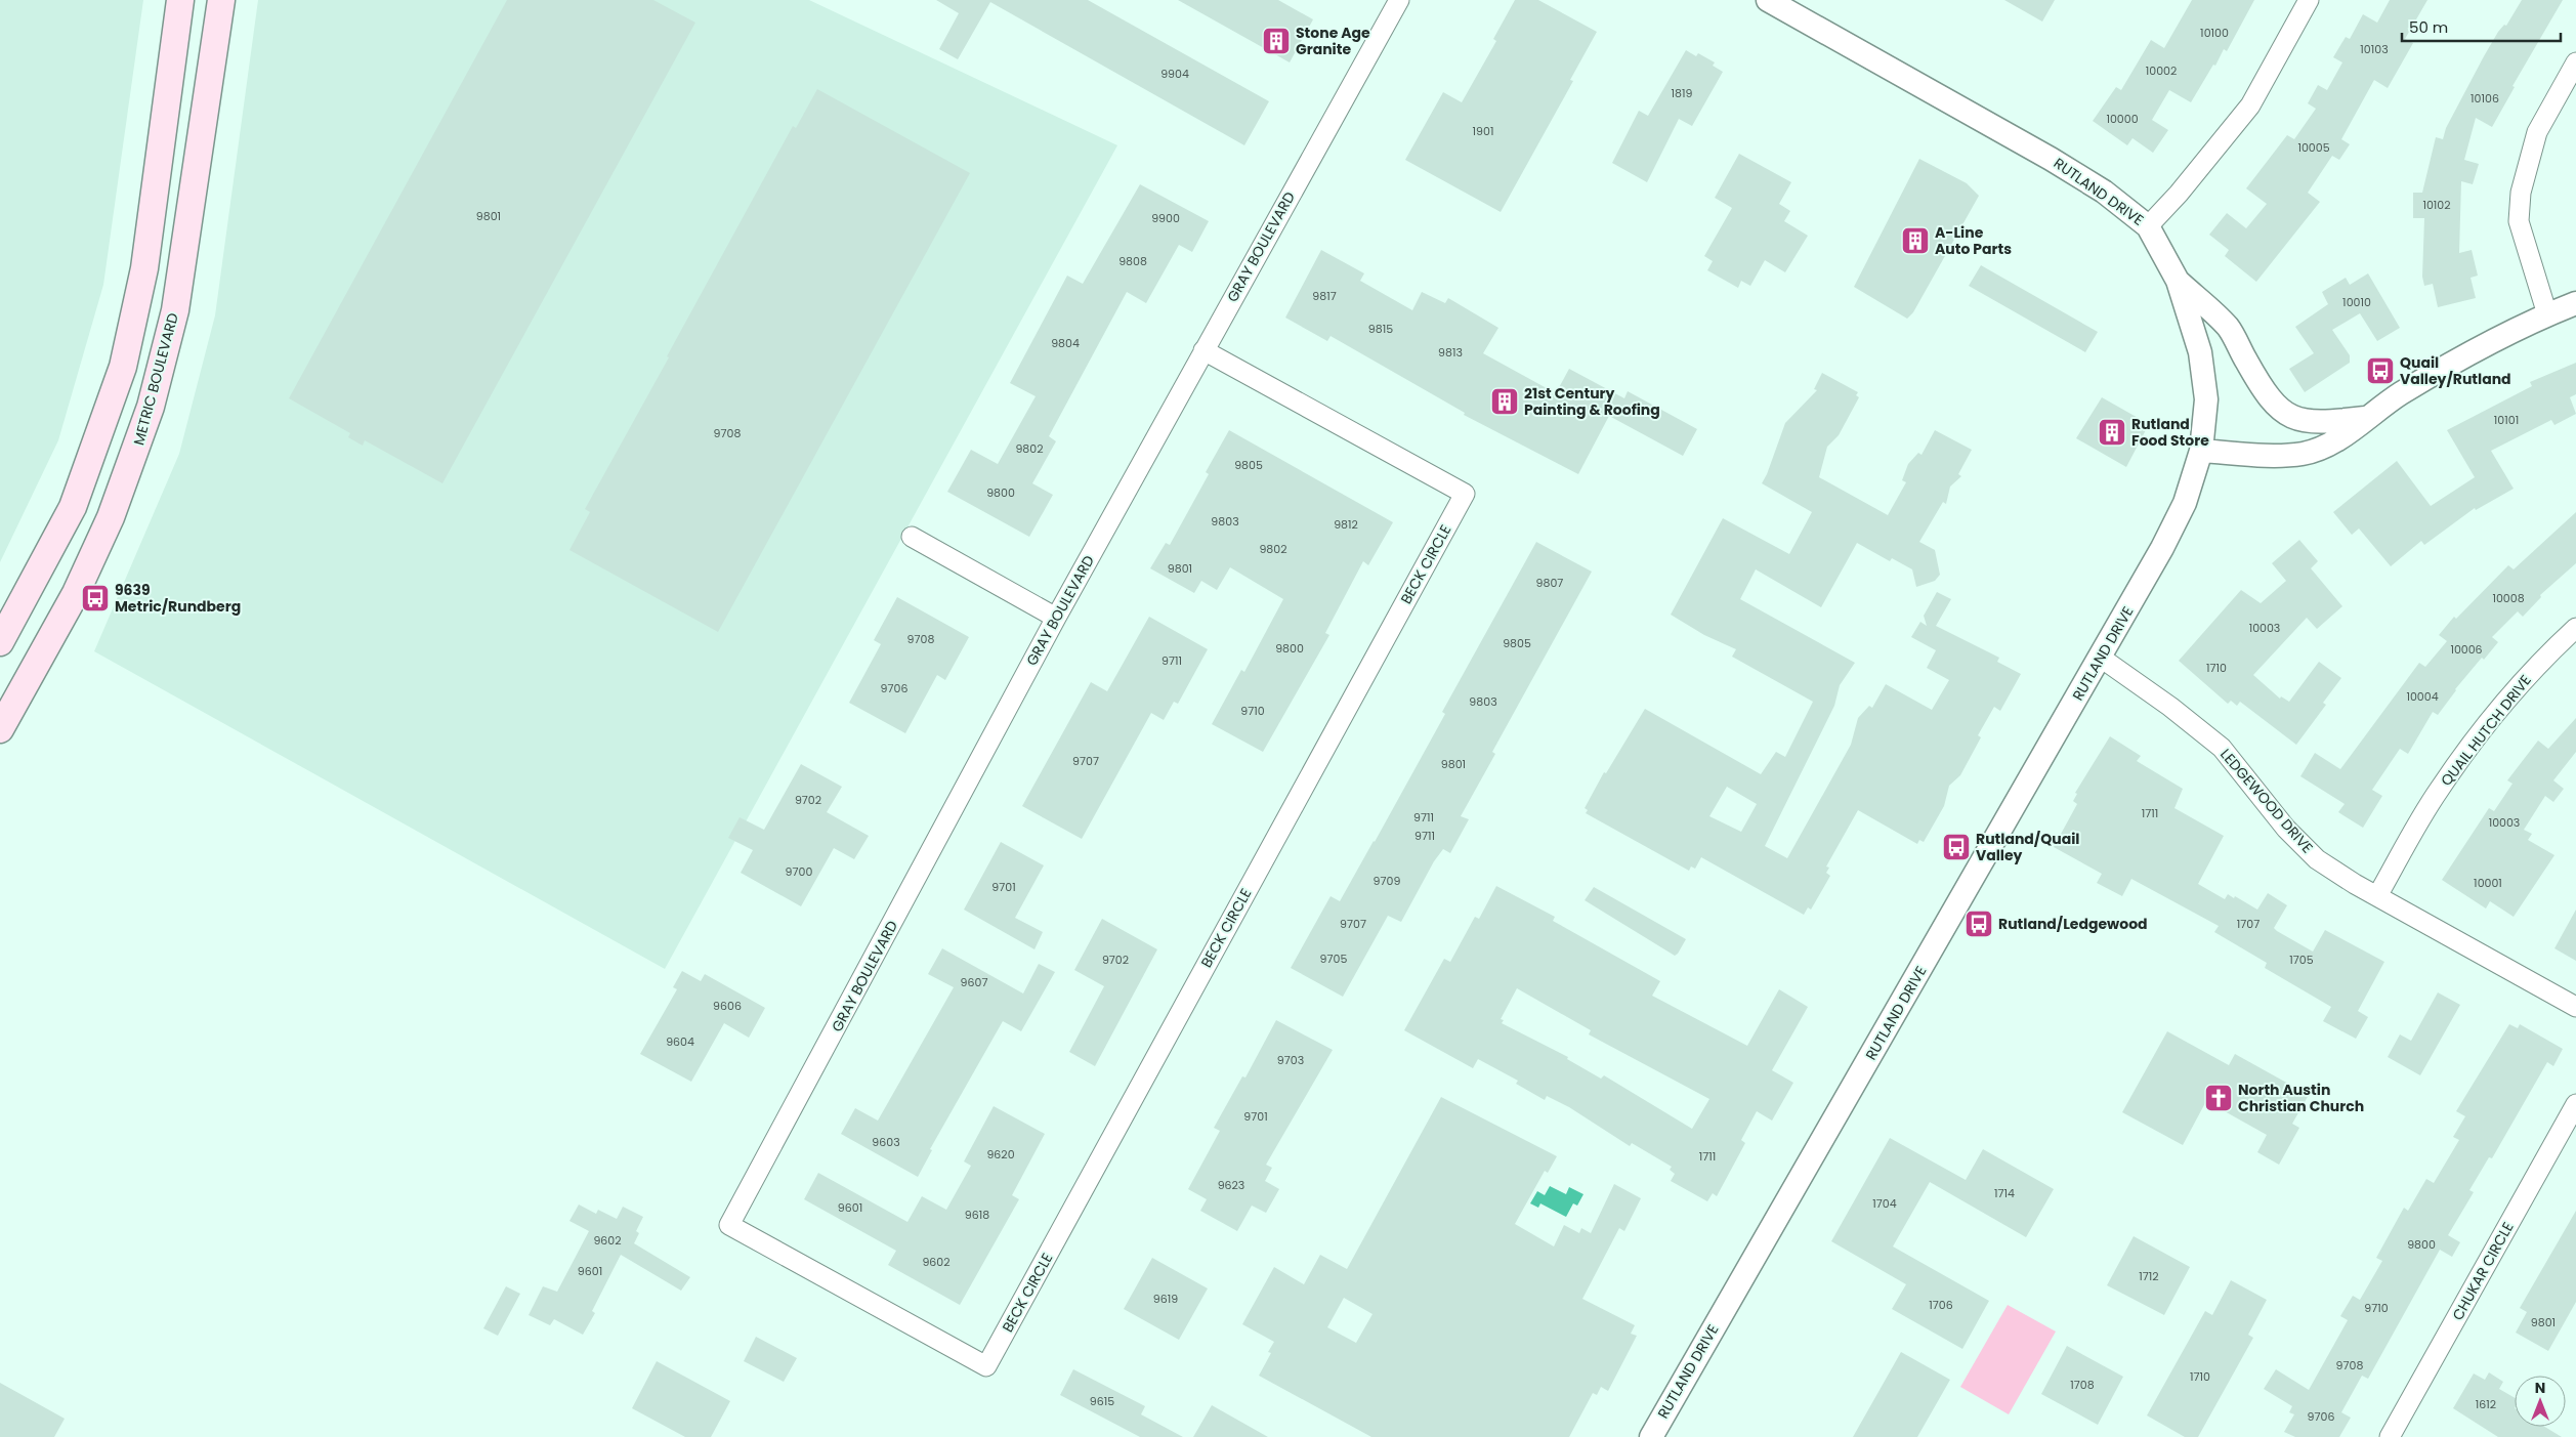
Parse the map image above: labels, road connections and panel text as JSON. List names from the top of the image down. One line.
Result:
{"streets":{"main road":["METRIC BOULEVARD"],"street":["RUTLAND DRIVE","GRAY BOULEVARD","BECK CIRCLE","QUAIL HUTCH DRIVE","LEDGEWOOD DRIVE","CHUKAR CIRCLE"]},"crossings":[["RUTLAND DRIVE","LEDGEWOOD DRIVE"],["GRAY BOULEVARD","BECK CIRCLE"],["QUAIL HUTCH DRIVE","LEDGEWOOD DRIVE"]],"places":{"building":["Stone Age Granite","A-Line Auto Parts","21st Century Painting & Roofing","Rutland Food Store"],"bus stop":["Quail Valley/Rutland","9639 Metric/Rundberg","Rutland/Quail Valley","Rutland/Ledgewood"],"church":["North Austin Christian Church"]},"house_numbers":["10100","10103","10002","9904","1819","10106","10000","1901","10005","10102","9801","9900","9808","9817","10010","9815","9804","9813","10101","9708","9802","9805","9800","9803","9812","9802","9801","9807","10008","10003","9708","9805","9800","10006","9711","1710","9706","10004","9803","9710","9707","9801","9702","1711","9711","10003","9711","9700","9709","10001","9701","9707","1707","9705","9702","1705","9607","9606","9604","9703","9701","9603","9620","1711","9623","1714","1704","9601","9618","9602","9800","9602","9601","1712","9619","1706","9710","9801","9708","1710","1708","9615","1612","9706"],"scale_bar":"50 m","north":"top"}
